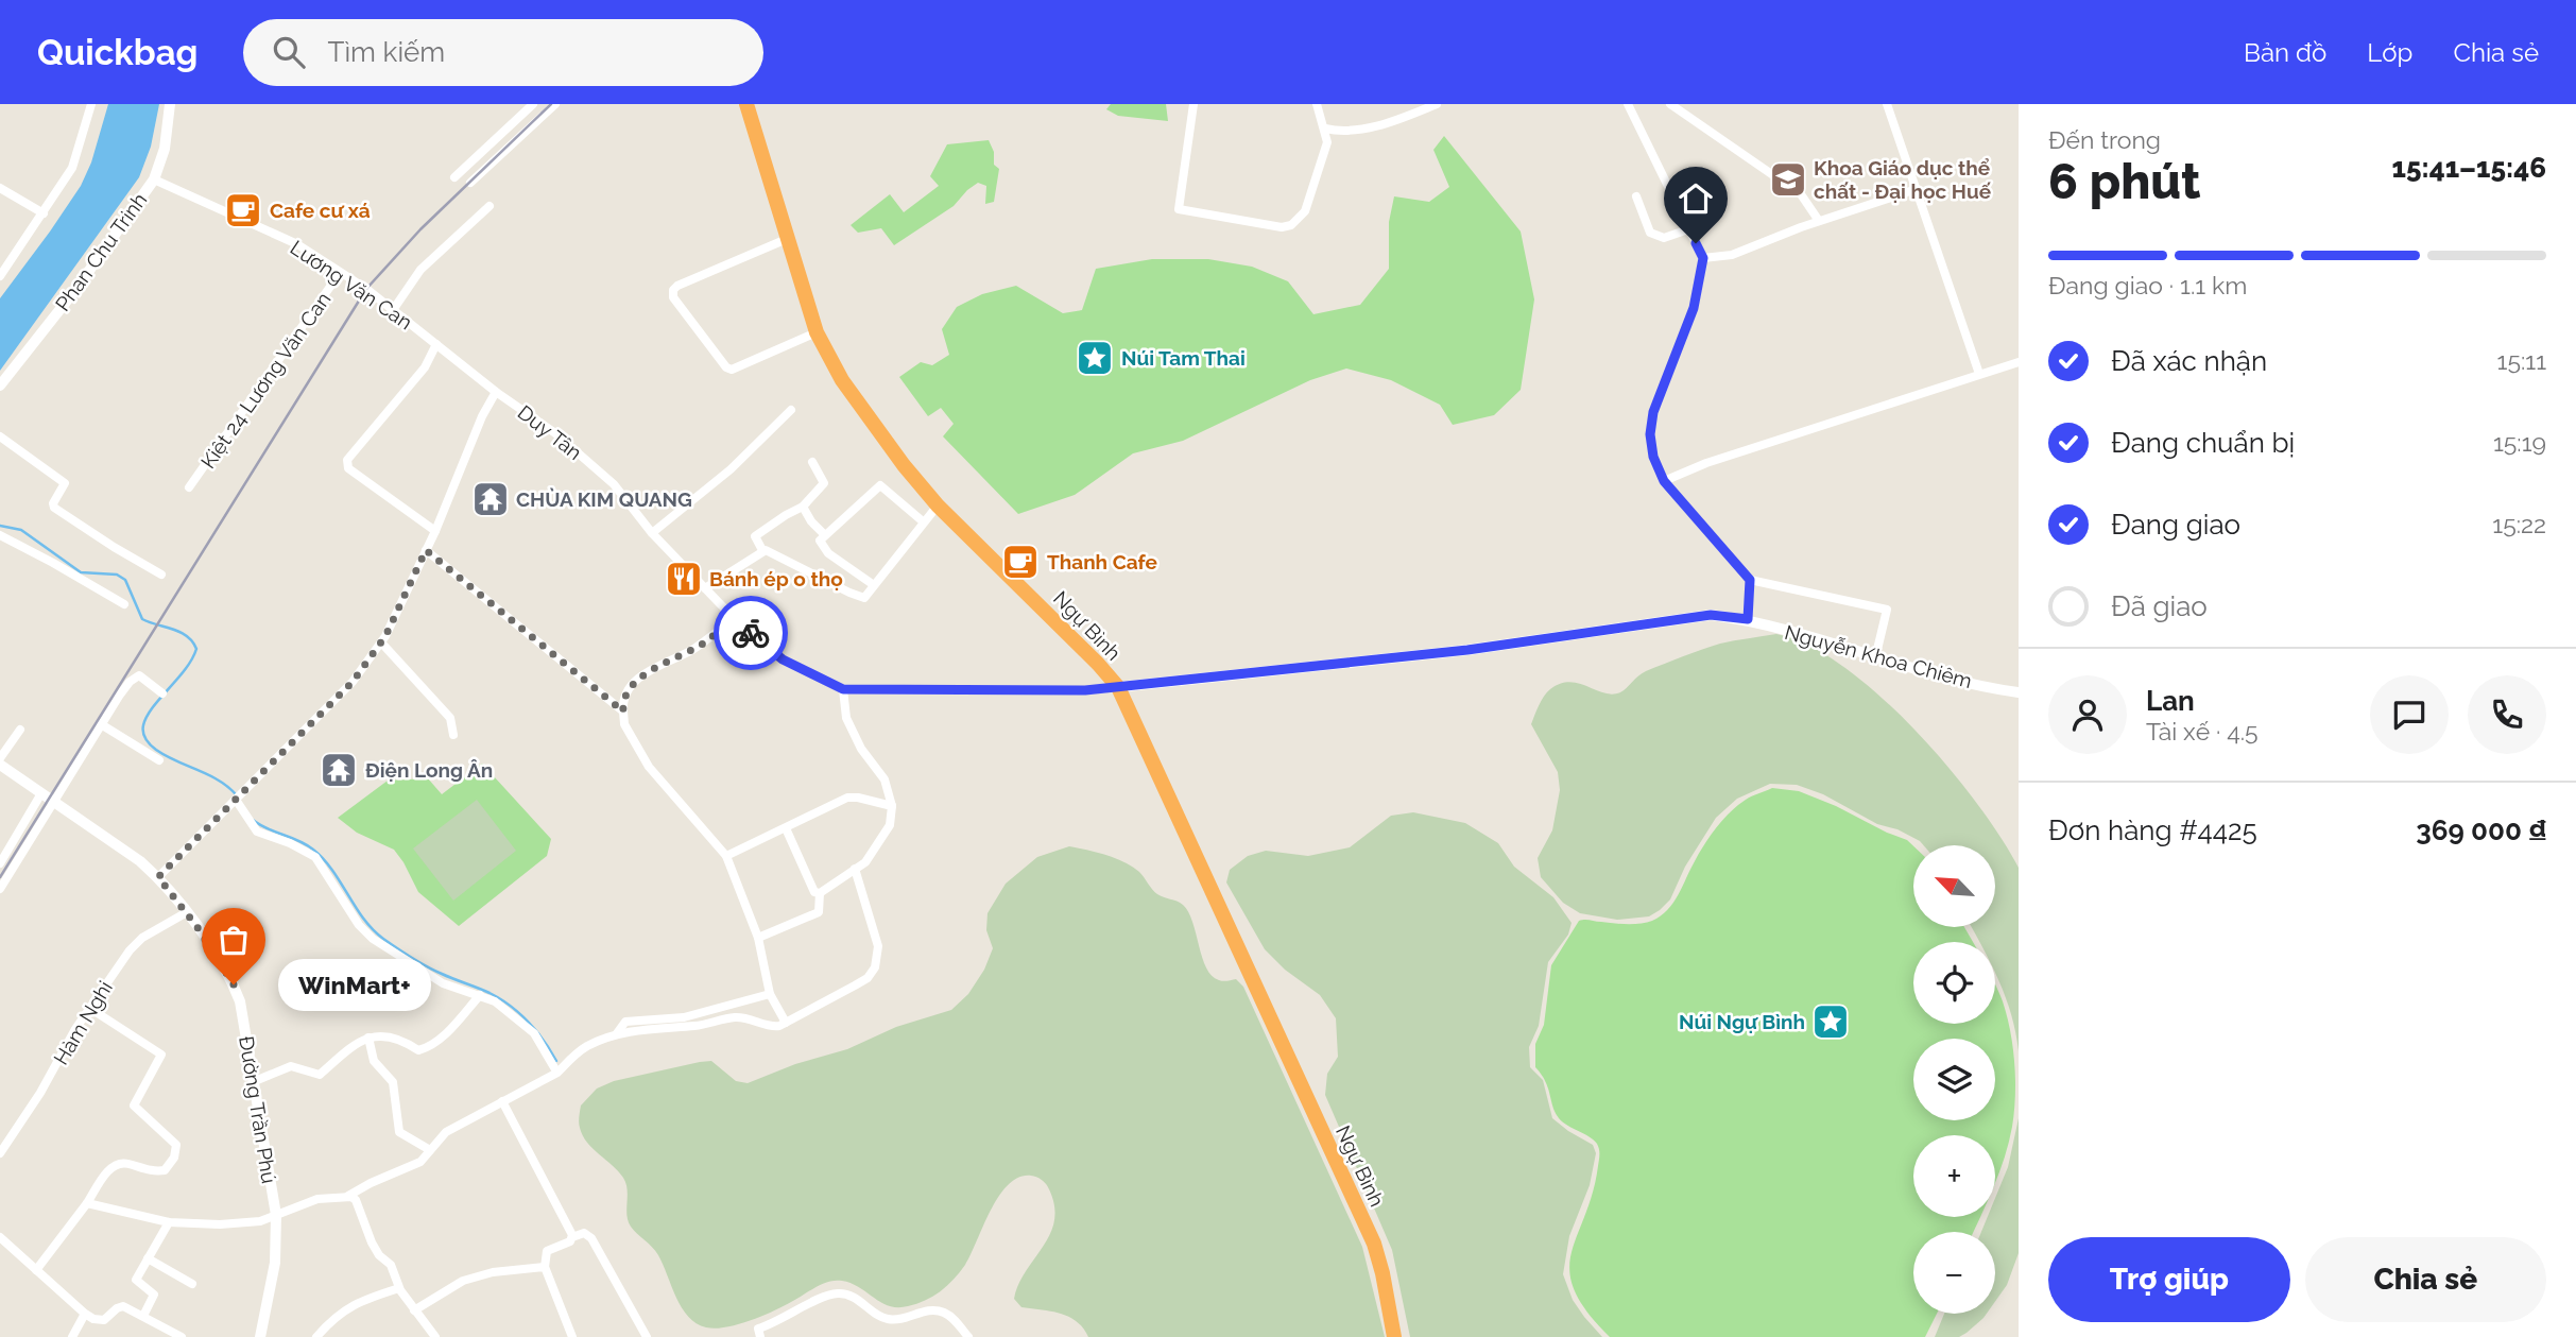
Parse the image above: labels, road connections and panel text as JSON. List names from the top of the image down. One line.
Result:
{"streets":{"highway":["Ngự Bình"],"street":["Phan Chu Trinh","Lương Văn Can","Kiệt 24 Lương Văn Can","Duy Tân","Nguyễn Khoa Chiêm","Hàm Nghi","Đường Trần Phú"]},"crossings":[["Phan Chu Trinh","Lương Văn Can"],["Lương Văn Can","Kiệt 24 Lương Văn Can"],["Lương Văn Can","Duy Tân"],["Duy Tân","Ngự Bình"],["Duy Tân","Nguyễn Khoa Chiêm"],["Duy Tân","Đường Trần Phú"],["Ngự Bình","Nguyễn Khoa Chiêm"],["Hàm Nghi","Đường Trần Phú"]],"places":{"school or university":["Khoa Giáo dục thể chất - Đại học Huế"],"cafe":["Cafe cư xá","Thanh Cafe"],"place":["Núi Tam Thai","Núi Ngự Bình"],"temple":["CHÙA KIM QUANG","Điện Long Ân"],"restaurant":["Bánh ép o thọ"],"other":["WinMart+"]},"north":"top left","page":{"header":"Quickbag","search":"Tìm kiếm","nav":["Bản đồ","Lớp","Chia sẻ"],"heading":["6 phút","Đến trong","15:41–15:46"],"panel":["Lan","Tài xế · 4.5","Đơn hàng #4425","369 000 ₫"],"bar":"Đang giao · 1.1 km","list":[["Đã xác nhận","15:11"],["Đang chuẩn bị","15:19"],["Đang giao","15:22"],"Đã giao"],"map_buttons":["+","−"],"bubble":"WinMart+","buttons":["Trợ giúp","Chia sẻ"]}}
